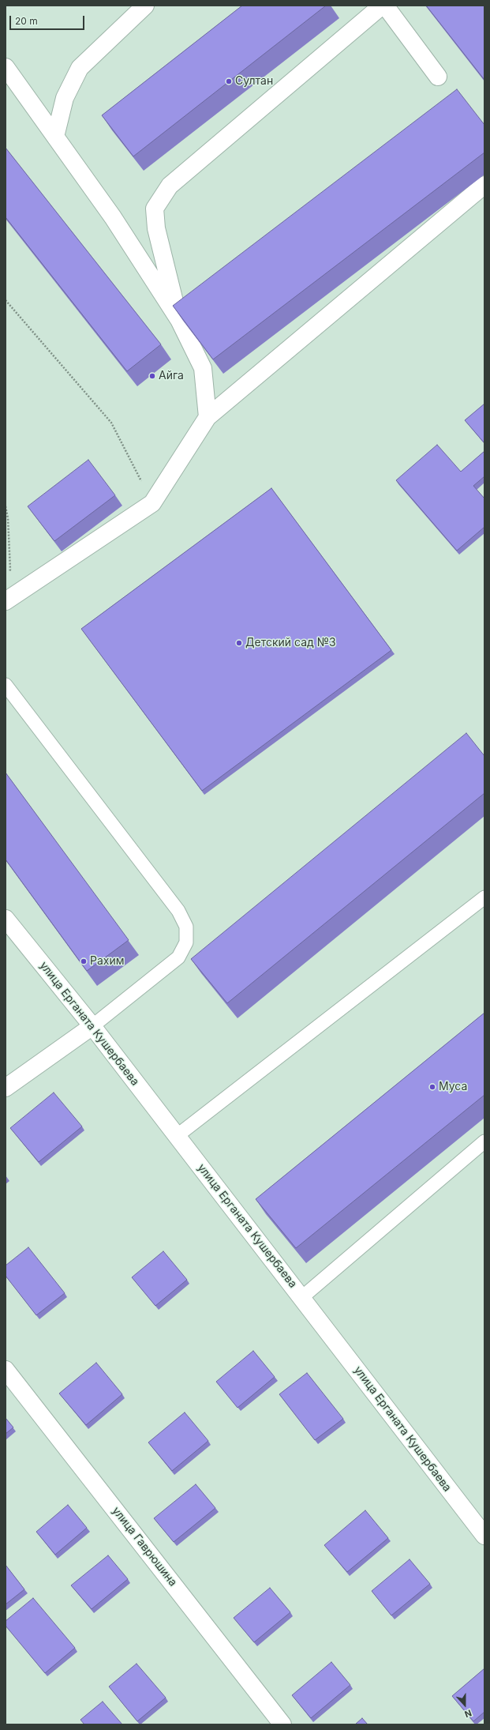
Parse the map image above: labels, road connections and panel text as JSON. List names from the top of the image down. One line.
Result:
{"streets":{"street":["улица Ерганата Кушербаева","улица Гаврюшина"]},"places":["Султан","Айга","Детский сад №3","Рахим","Муса"],"scale_bar":"20 m","north":"bottom"}
